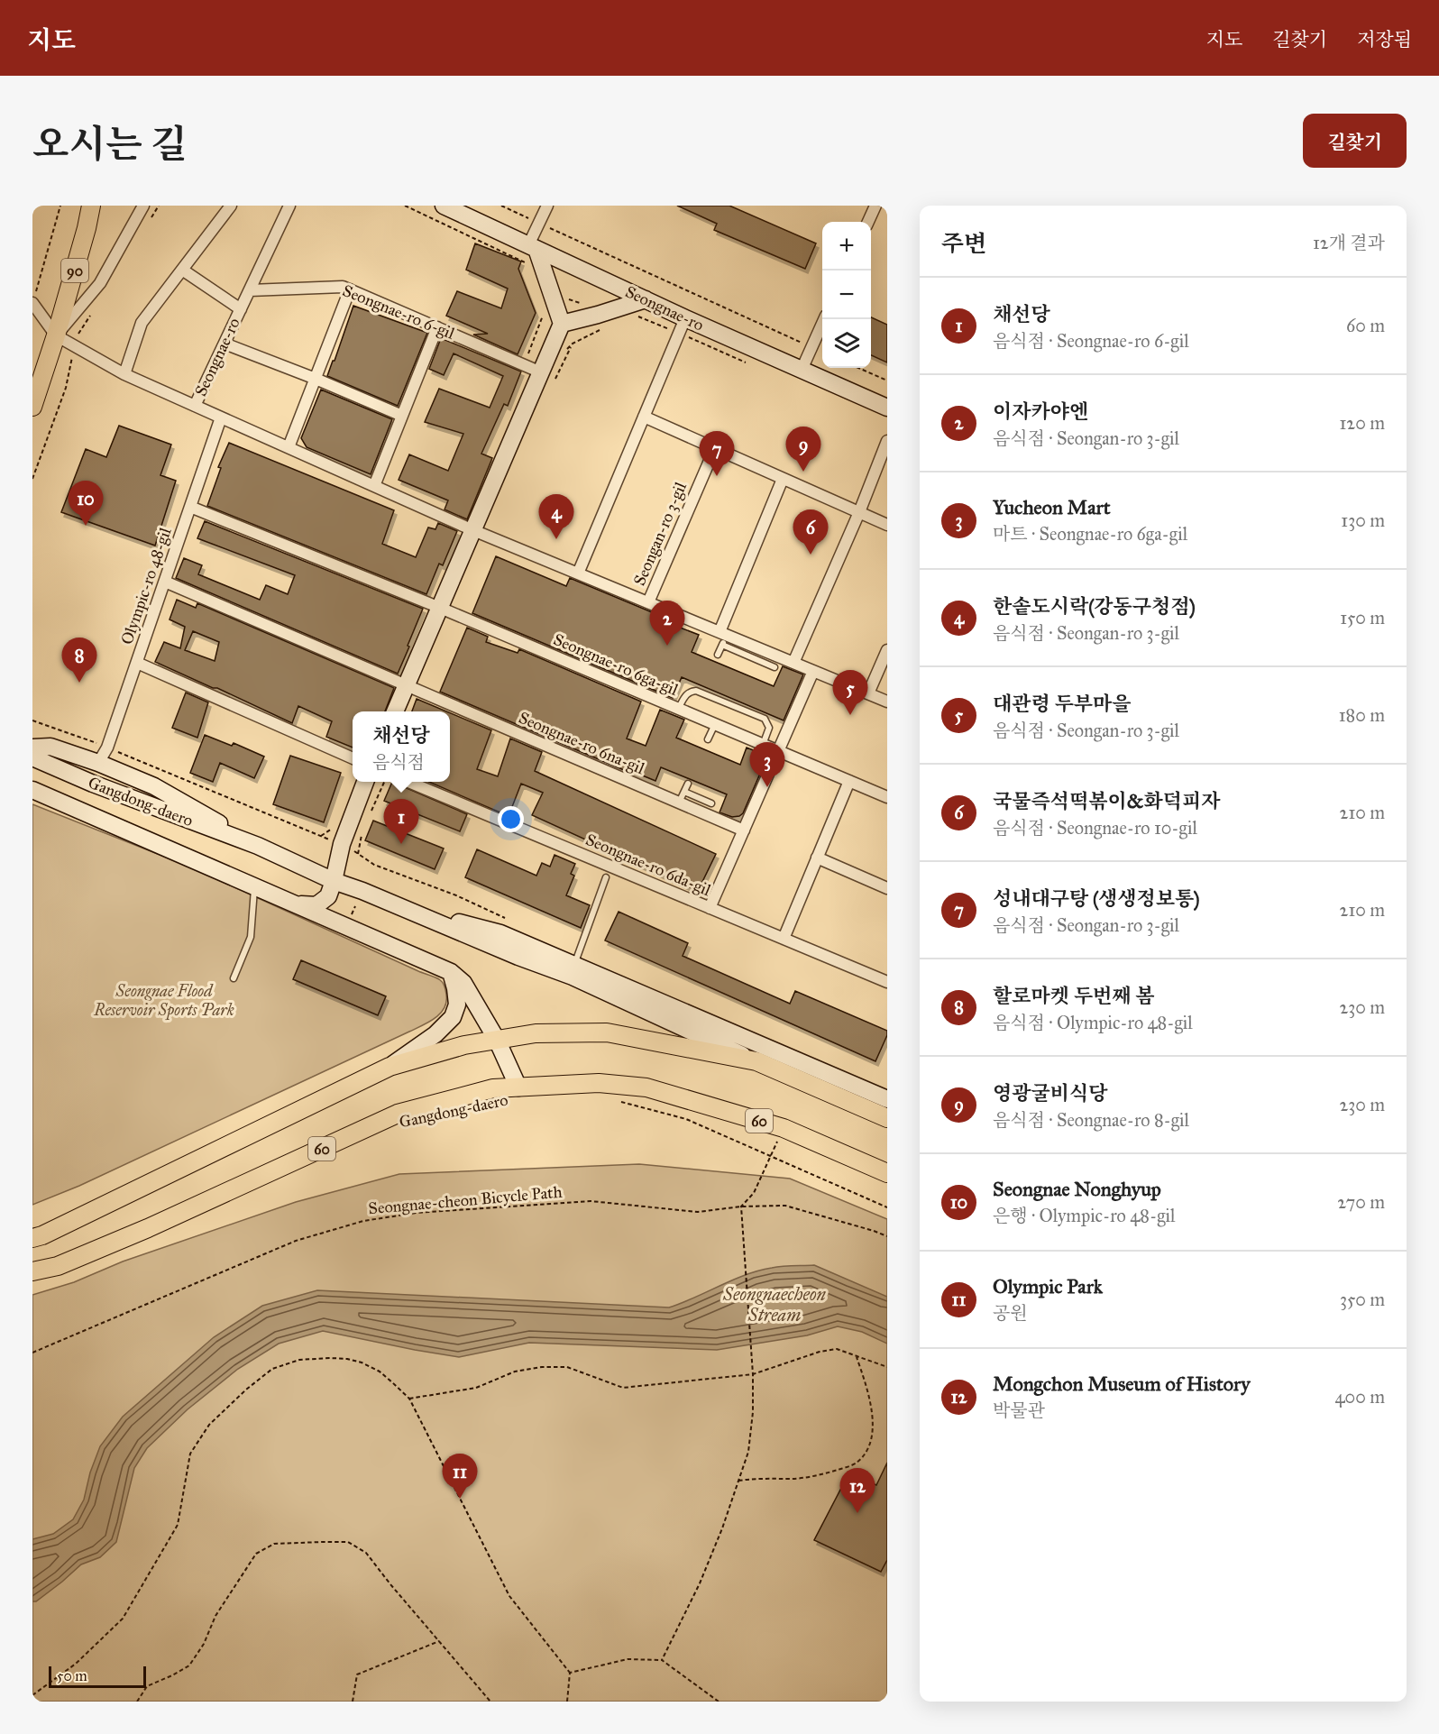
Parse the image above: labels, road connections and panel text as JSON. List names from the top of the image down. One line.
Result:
{"streets":{"main road":["90","Seongnae-ro","Gangdong-daero","60"],"street":["Seongnae-ro 6-gil","Seongan-ro 3-gil","Olympic-ro 48-gil","Seongnae-ro 6ga-gil","Seongnae-ro 6na-gil","Seongnae-ro 6da-gil"],"path":["Seongnae-cheon Bicycle Path"]},"crossings":[["Seongnae-ro","Seongnae-ro 6-gil"]],"water":["Seongnaecheon Stream"],"parks":["Seongnae Flood Reservoir Sports Park"],"scale_bar":"50 m","page":{"header":"지도","nav":["지도","길찾기","저장됨"],"title":"오시는 길","buttons":"길찾기","heading":["주변","12개 결과"],"map_buttons":["+","−"],"list":[{"mark":"1","name":"채선당","note":"음식점 · Seongnae-ro 6-gil","value":"60 m"},{"mark":"2","name":"이자카야엔","note":"음식점 · Seongan-ro 3-gil","value":"120 m"},{"mark":"3","name":"Yucheon Mart","note":"마트 · Seongnae-ro 6ga-gil","value":"130 m"},{"mark":"4","name":"한솥도시락(강동구청점)","note":"음식점 · Seongan-ro 3-gil","value":"150 m"},{"mark":"5","name":"대관령 두부마을","note":"음식점 · Seongan-ro 3-gil","value":"180 m"},{"mark":"6","name":"국물즉석떡볶이&화덕피자","note":"음식점 · Seongnae-ro 10-gil","value":"210 m"},{"mark":"7","name":"성내대구탕 (생생정보통)","note":"음식점 · Seongan-ro 3-gil","value":"210 m"},{"mark":"8","name":"할로마켓 두번째 봄","note":"음식점 · Olympic-ro 48-gil","value":"230 m"},{"mark":"9","name":"영광굴비식당","note":"음식점 · Seongnae-ro 8-gil","value":"230 m"},{"mark":"10","name":"Seongnae Nonghyup","note":"은행 · Olympic-ro 48-gil","value":"270 m"},{"mark":"11","name":"Olympic Park","note":"공원","value":"350 m"},{"mark":"12","name":"Mongchon Museum of History","note":"박물관","value":"400 m"}],"pins":["9","7","10","4","6","2","8","5","3","1","11","12"],"popup":["채선당","음식점"],"scale":"50 m"}}
